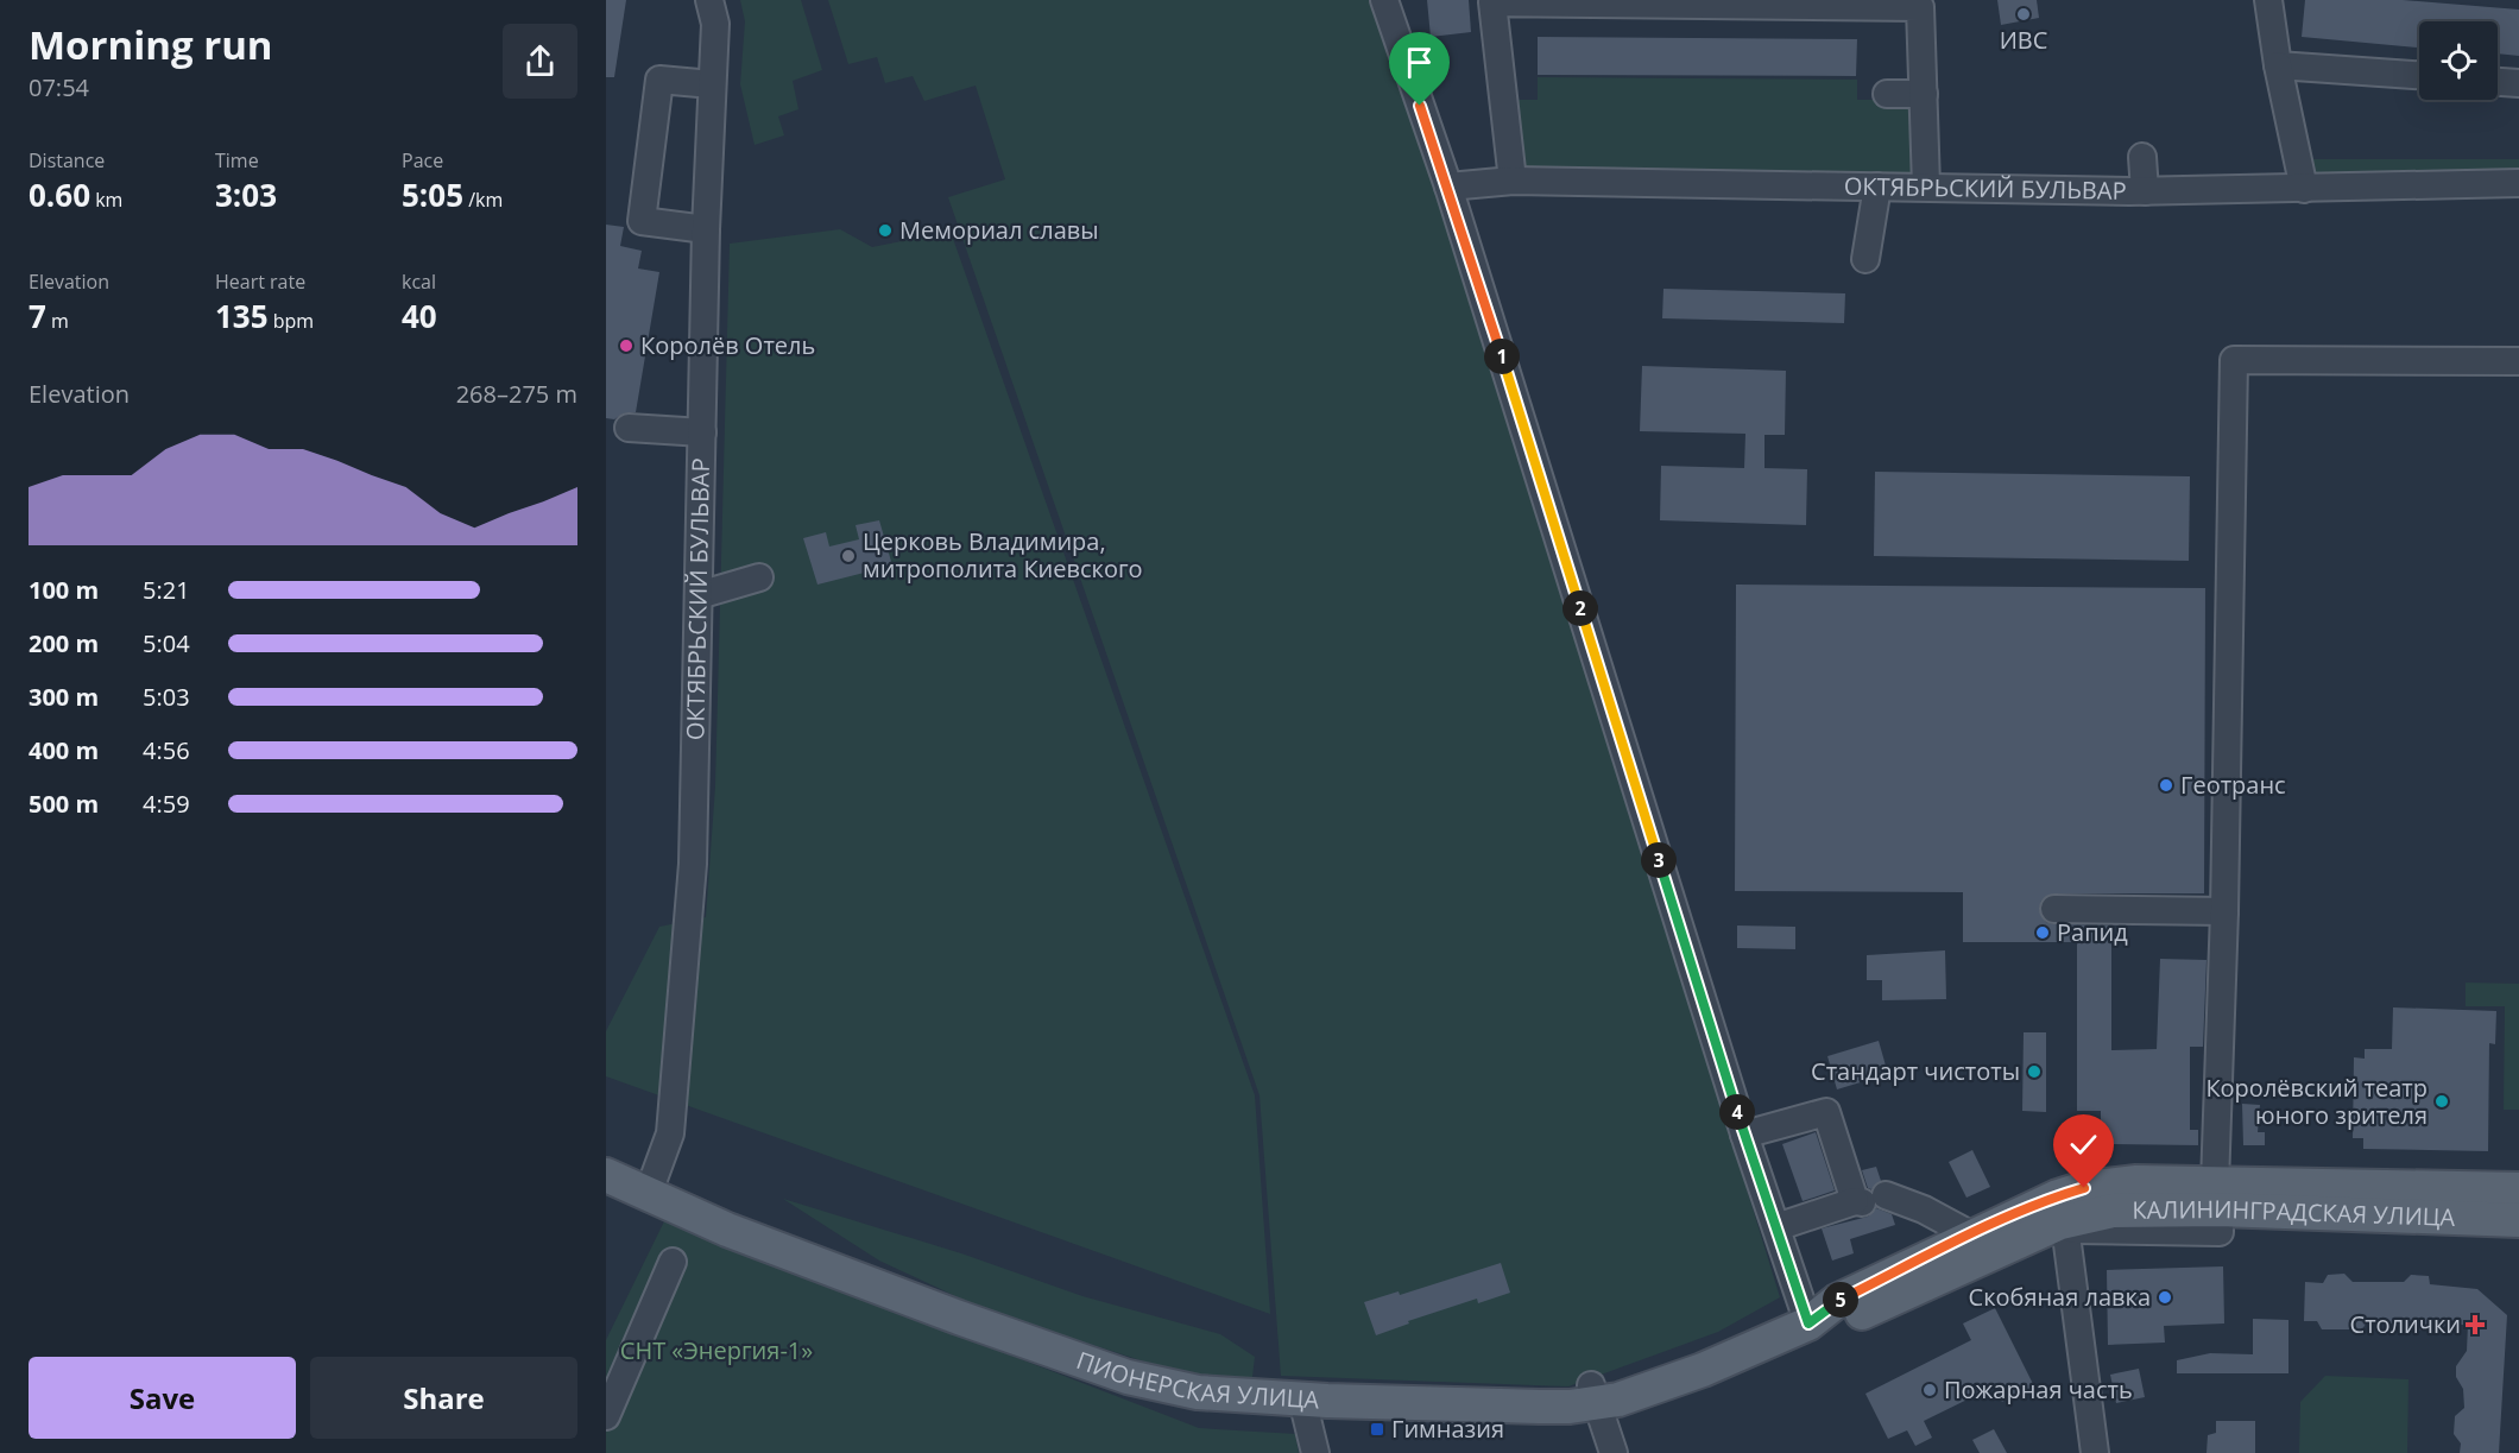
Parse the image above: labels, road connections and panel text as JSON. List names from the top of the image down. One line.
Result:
{"streets":{"main road":["КАЛИНИНГРАДСКАЯ УЛИЦА","ПИОНЕРСКАЯ УЛИЦА"],"street":["ОКТЯБРЬСКИЙ БУЛЬВАР"]},"crossings":[["ОКТЯБРЬСКИЙ БУЛЬВАР","ПИОНЕРСКАЯ УЛИЦА"],["КАЛИНИНГРАДСКАЯ УЛИЦА","ПИОНЕРСКАЯ УЛИЦА"]],"parks":["СНТ «Энергия-1»"],"places":{"other":["ИВС","Мемориал славы","Королёв Отель","Церковь Владимира, митрополита Киевского","Геотранс","Рапид","Стандарт чистоты","Королёвский театр юного зрителя","Скобяная лавка","Пожарная часть"],"health":["Столички"],"transit":["Гимназия"]},"page":{"heading":["Morning run","07:54"],"stats":[["Distance","0.60 km"],["Time","3:03"],["Pace","5:05 /km"],["Elevation","7 m"],["Heart rate","135 bpm"],["kcal","40"]],"pins":["1","2","3","4","5"],"chart":["Elevation","268–275 m"],"list":[{"name":"100 m","note":"5:21"},{"name":"200 m","note":"5:04"},{"name":"300 m","note":"5:03"},{"name":"400 m","note":"4:56"},{"name":"500 m","note":"4:59"}],"buttons":["Save","Share"]}}
